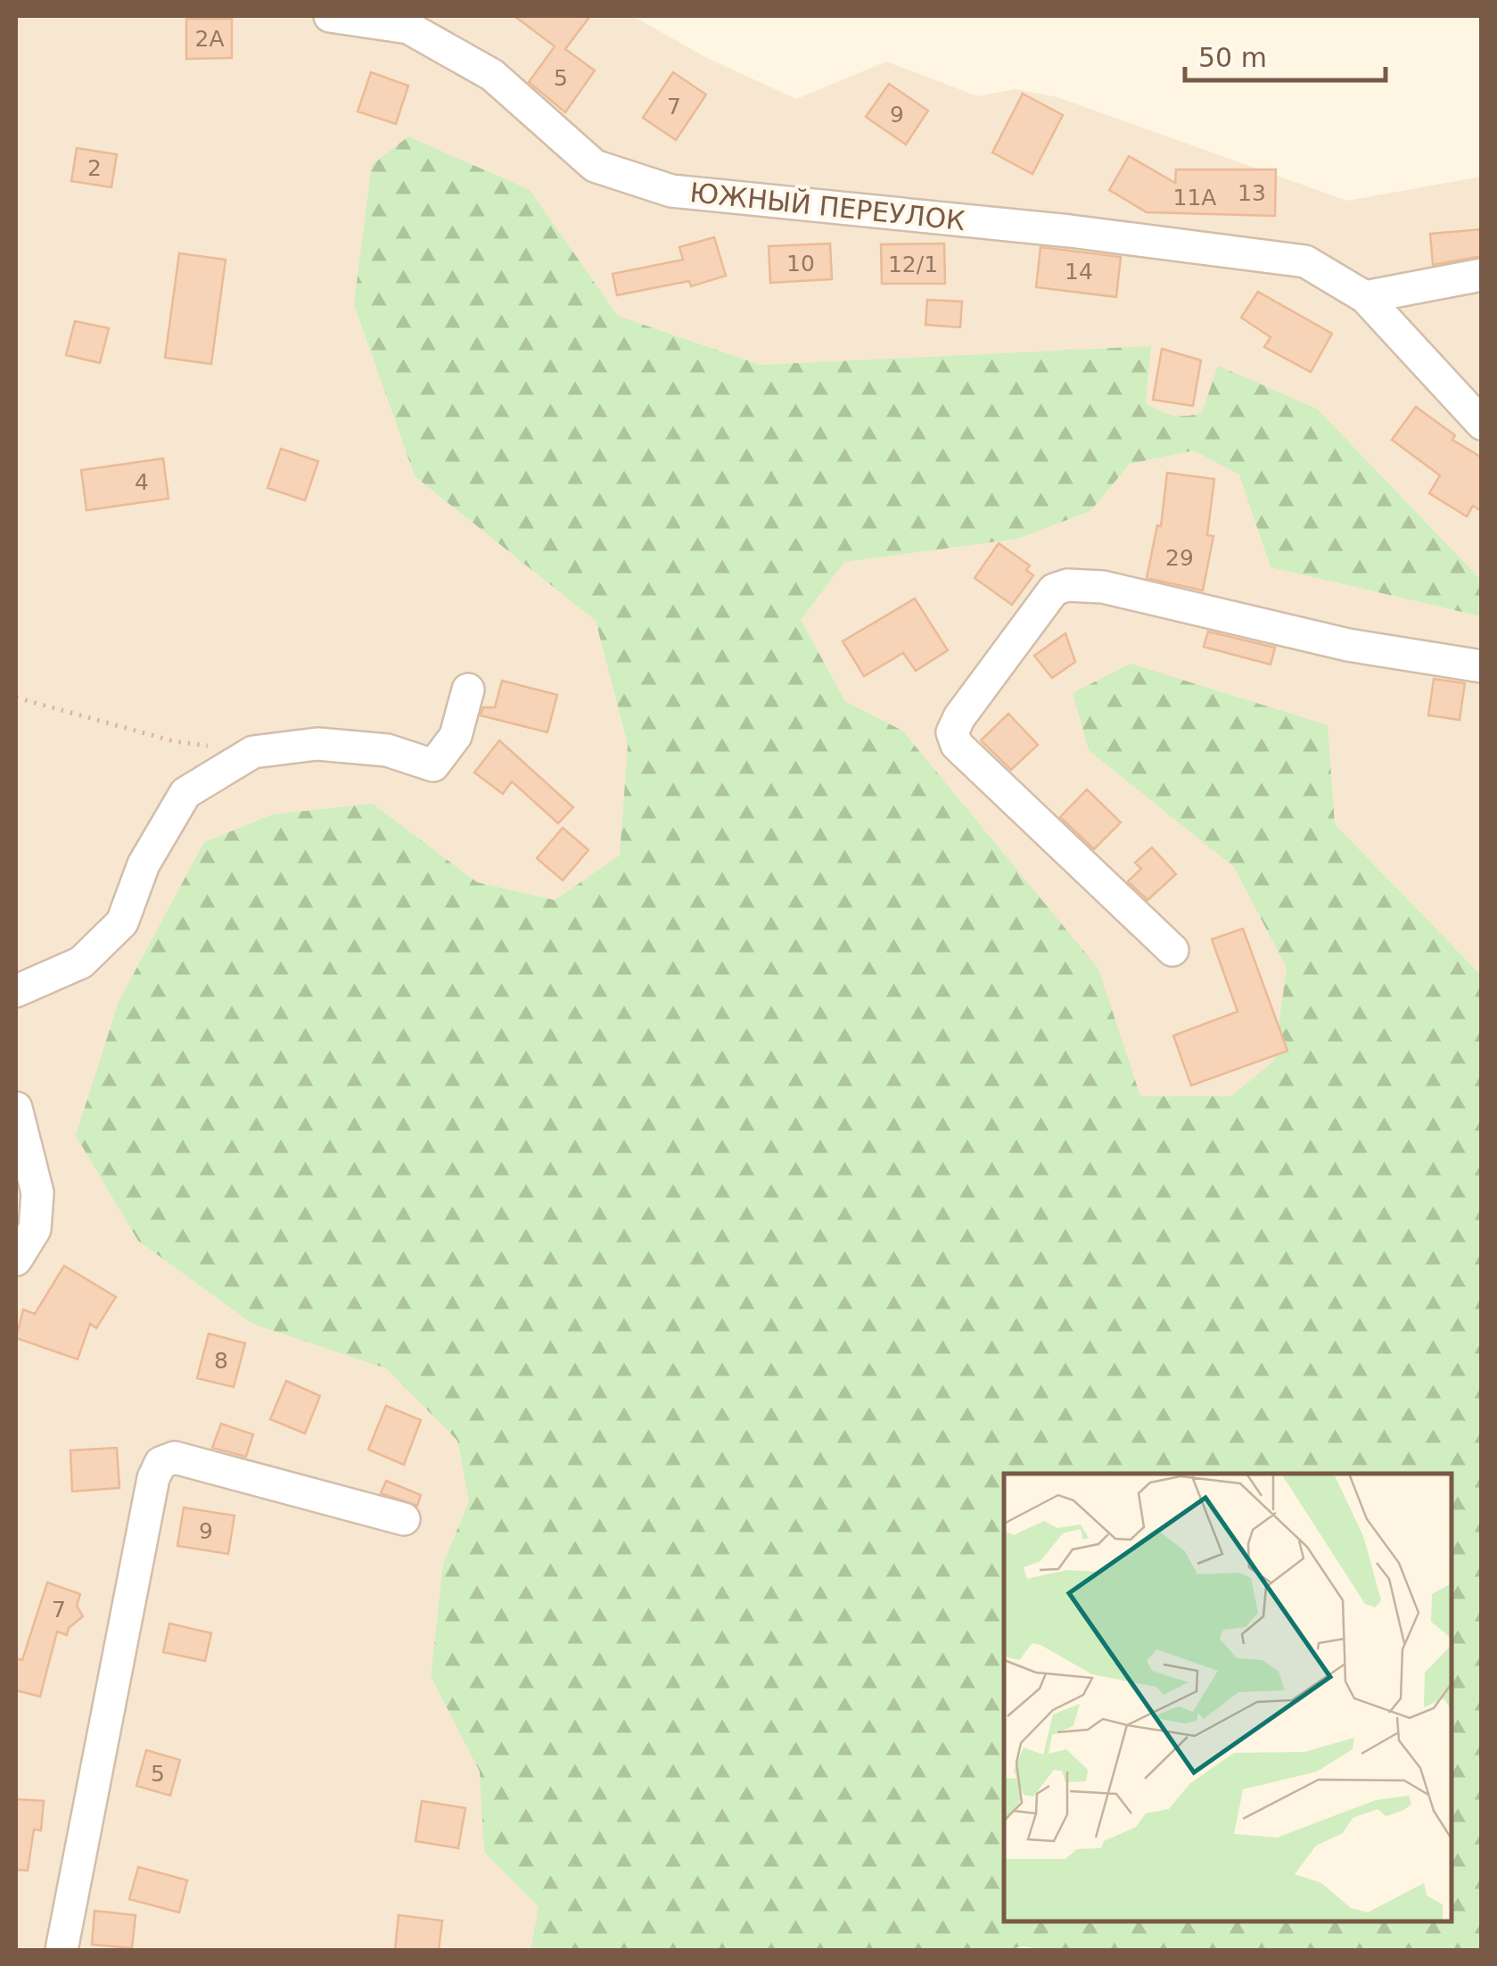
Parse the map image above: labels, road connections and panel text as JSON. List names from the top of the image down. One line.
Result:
{"streets":{"street":["ЮЖНЫЙ ПЕРЕУЛОК"]},"house_numbers":["2А","5","7","9","2","13","11А","10","12/1","14","4","29","8","9","7","5"],"scale_bar":"50 m"}
